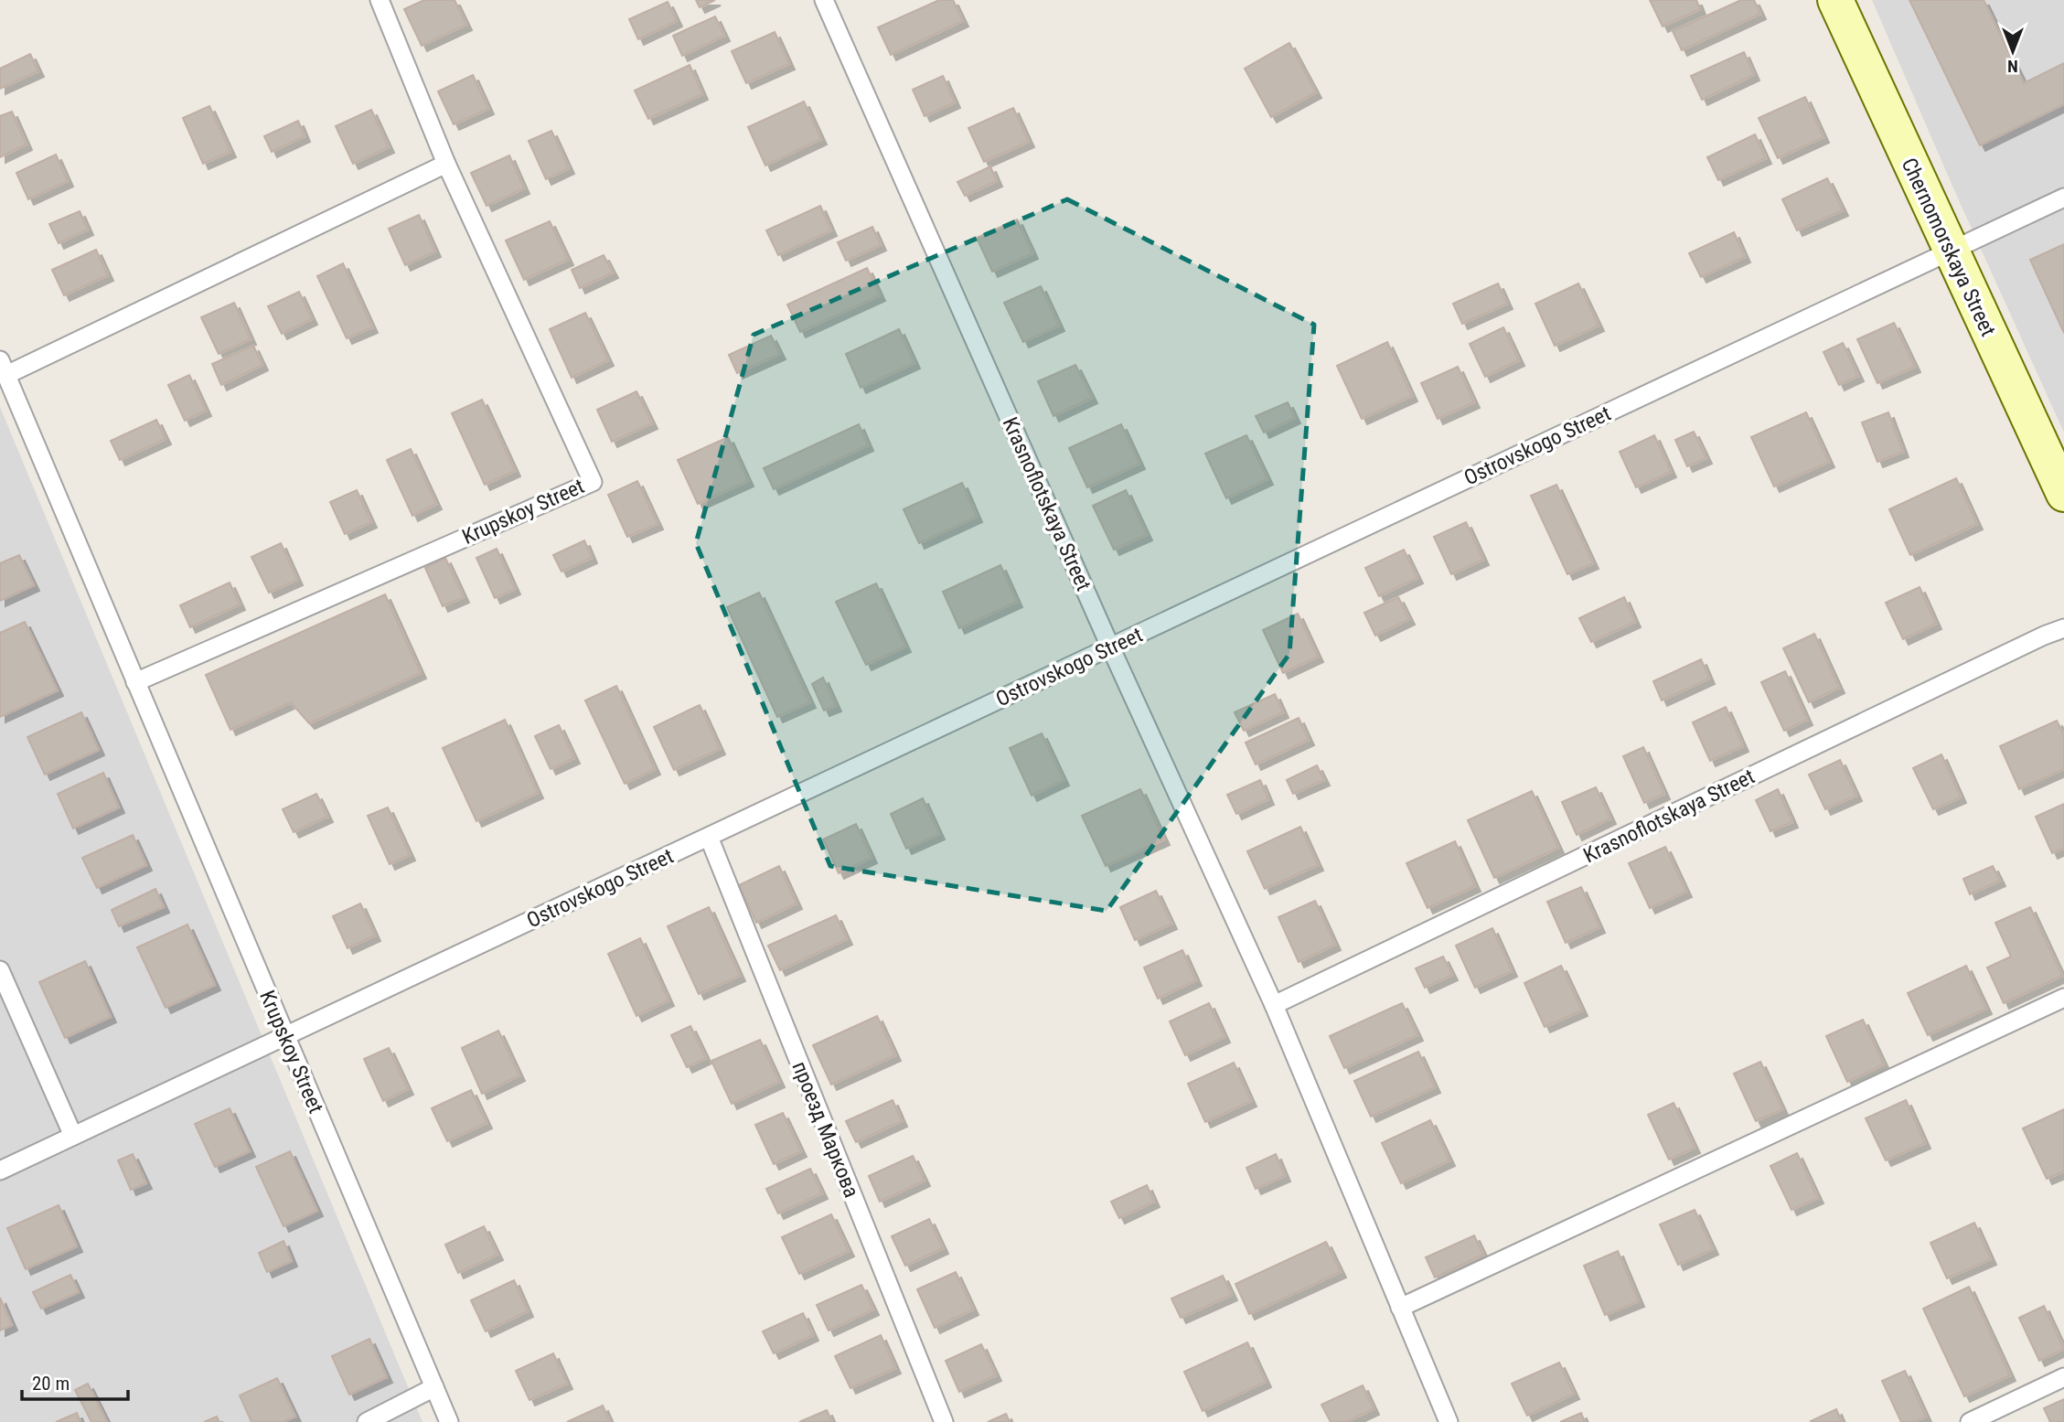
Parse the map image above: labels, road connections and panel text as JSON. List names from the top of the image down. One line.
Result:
{"streets":{"main road":["Chernomorskaya Street"],"lane":["Ostrovskogo Street","Krasnoflotskaya Street","Krupskoy Street","проезд Маркова"]},"crossings":[["Chernomorskaya Street","Ostrovskogo Street"],["Ostrovskogo Street","Krasnoflotskaya Street"],["Ostrovskogo Street","Krupskoy Street"],["Ostrovskogo Street","проезд Маркова"]],"scale_bar":"20 m","north":"bottom"}
